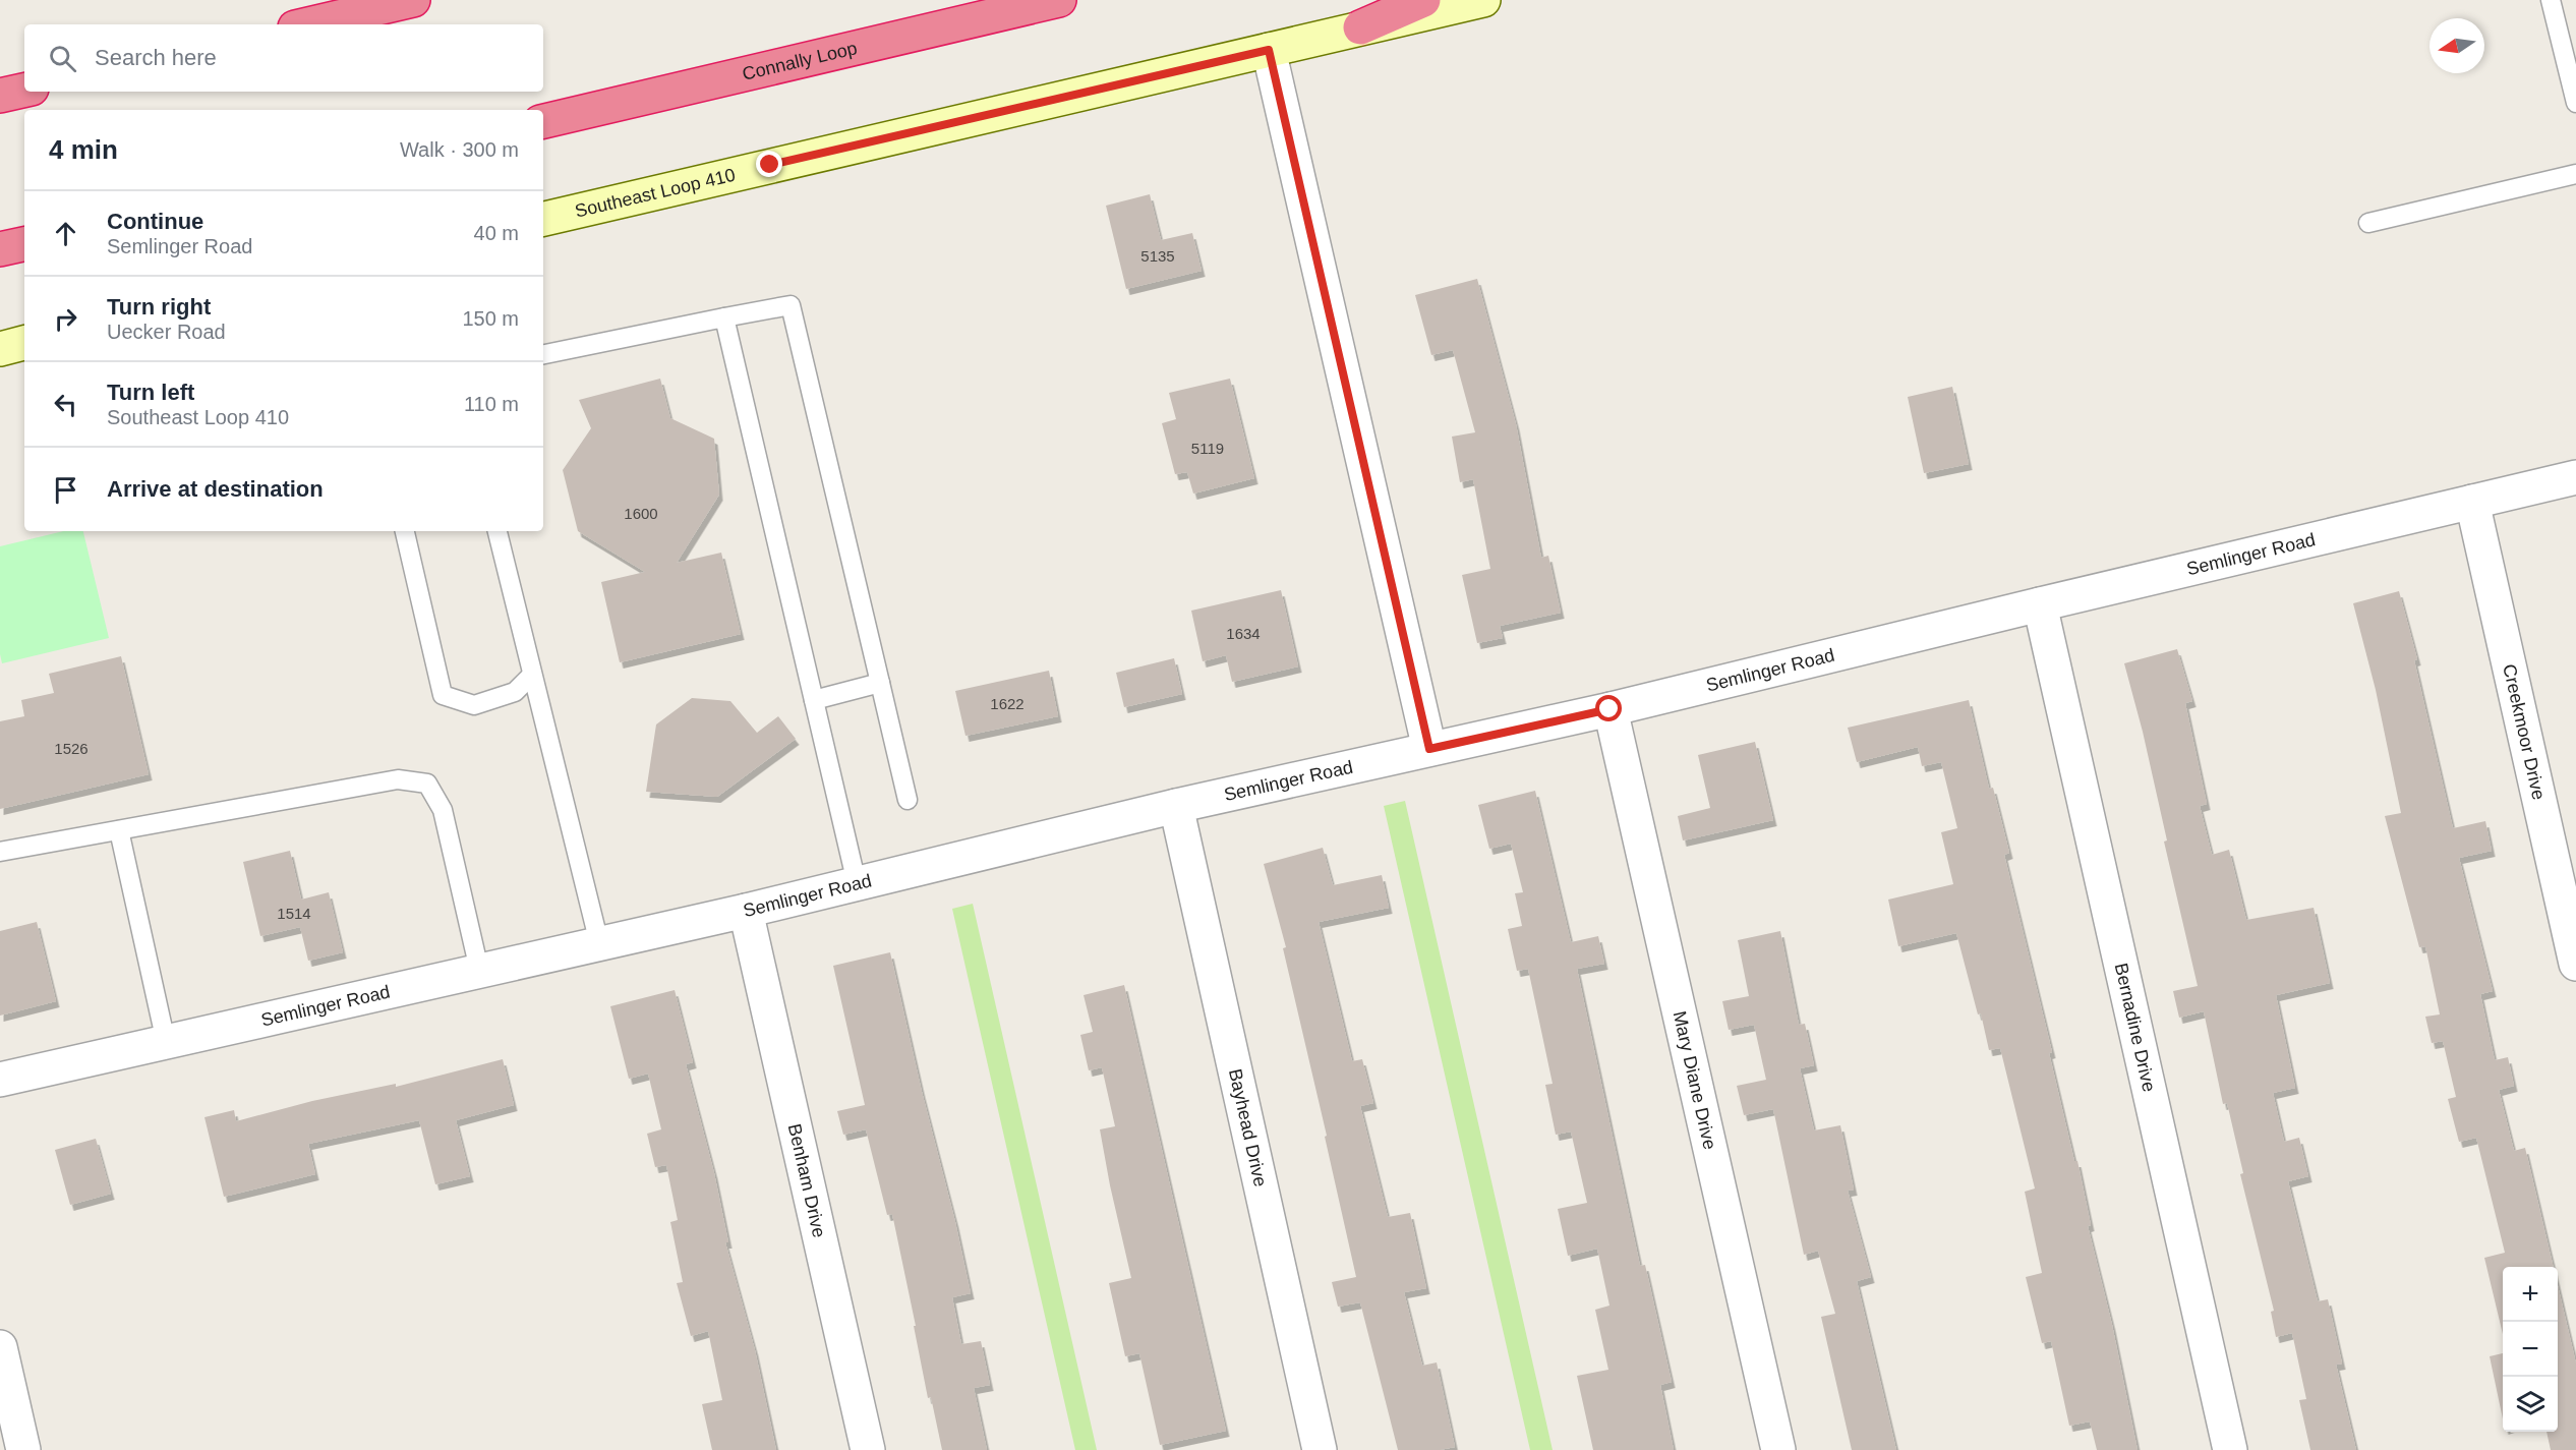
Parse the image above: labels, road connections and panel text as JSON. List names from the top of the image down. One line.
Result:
{"streets":{"highway":["Connally Loop"],"main road":["Southeast Loop 410"],"street":["Semlinger Road","Creekmoor Drive","Bernadine Drive","Mary Diane Drive","Bayhead Drive","Benham Drive"]},"crossings":[["Semlinger Road","Creekmoor Drive"],["Semlinger Road","Bernadine Drive"],["Semlinger Road","Mary Diane Drive"],["Semlinger Road","Bayhead Drive"],["Semlinger Road","Benham Drive"]],"house_numbers":["5135","5119","1600","1634","1622","1526","1514"],"north":"left","page":{"search":"Search here","heading":["4 min","Walk · 300 m"],"list":[["Continue","Semlinger Road","40 m"],["Turn right","Uecker Road","150 m"],["Turn left","Southeast Loop 410","110 m"],"Arrive at destination"],"map_buttons":["+","−"]}}
